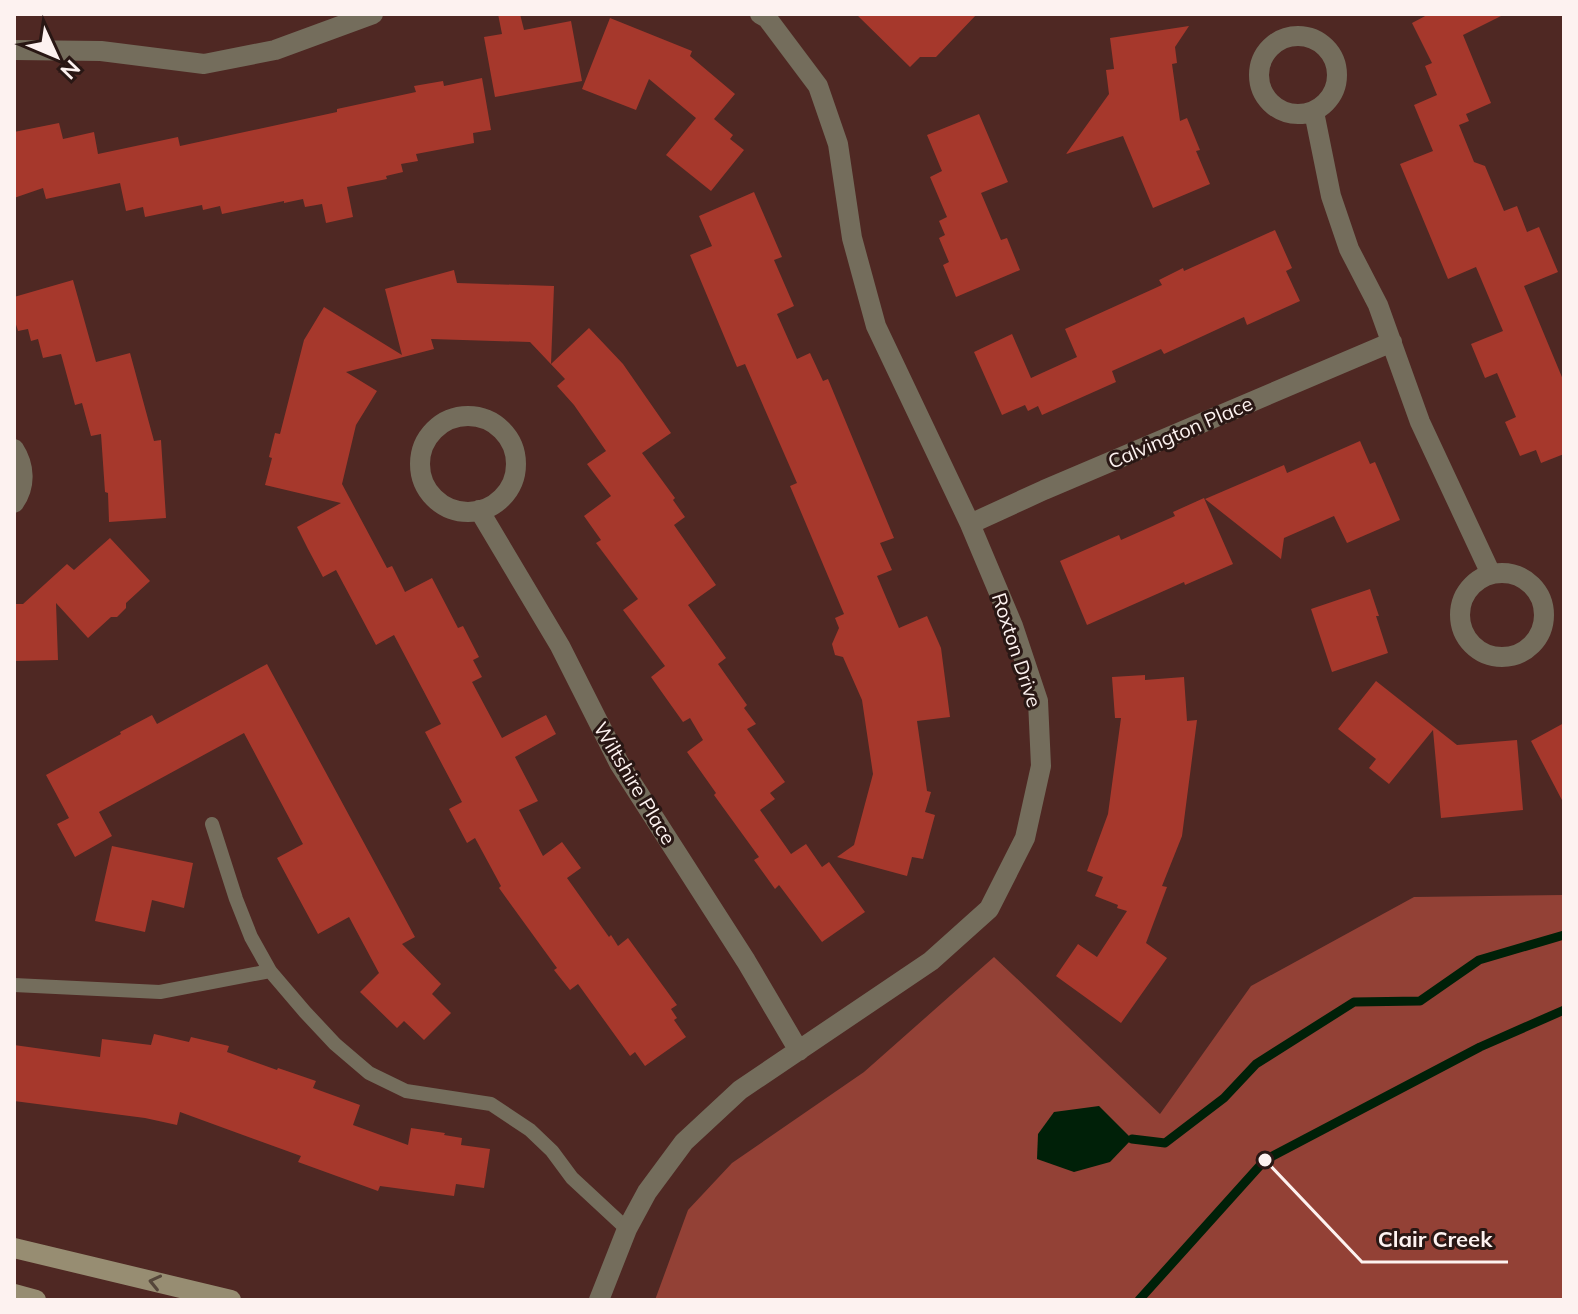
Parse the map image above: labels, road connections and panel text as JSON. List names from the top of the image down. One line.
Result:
{"streets":{"street":["Calvington Place","Roxton Drive","Wiltshire Place"]},"crossings":[["Calvington Place","Roxton Drive"],["Roxton Drive","Wiltshire Place"]],"places":["Clair Creek"],"north":"bottom right"}
